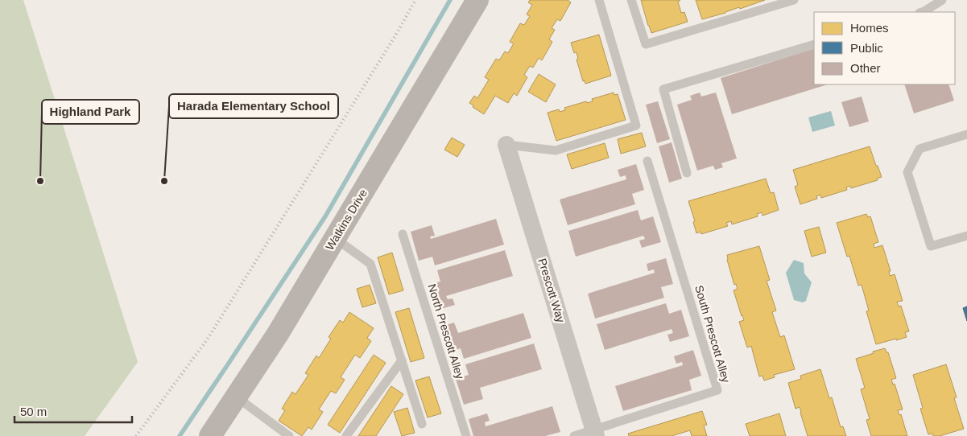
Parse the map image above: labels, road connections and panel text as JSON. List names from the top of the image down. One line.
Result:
{"streets":{"street":["Watkins Drive","Prescott Way"],"lane":["North Prescott Alley","South Prescott Alley"]},"crossings":[["Prescott Way","South Prescott Alley"]],"places":["Highland Park","Harada Elementary School"],"legend":["Homes","Public","Other"],"scale_bar":"50 m"}
